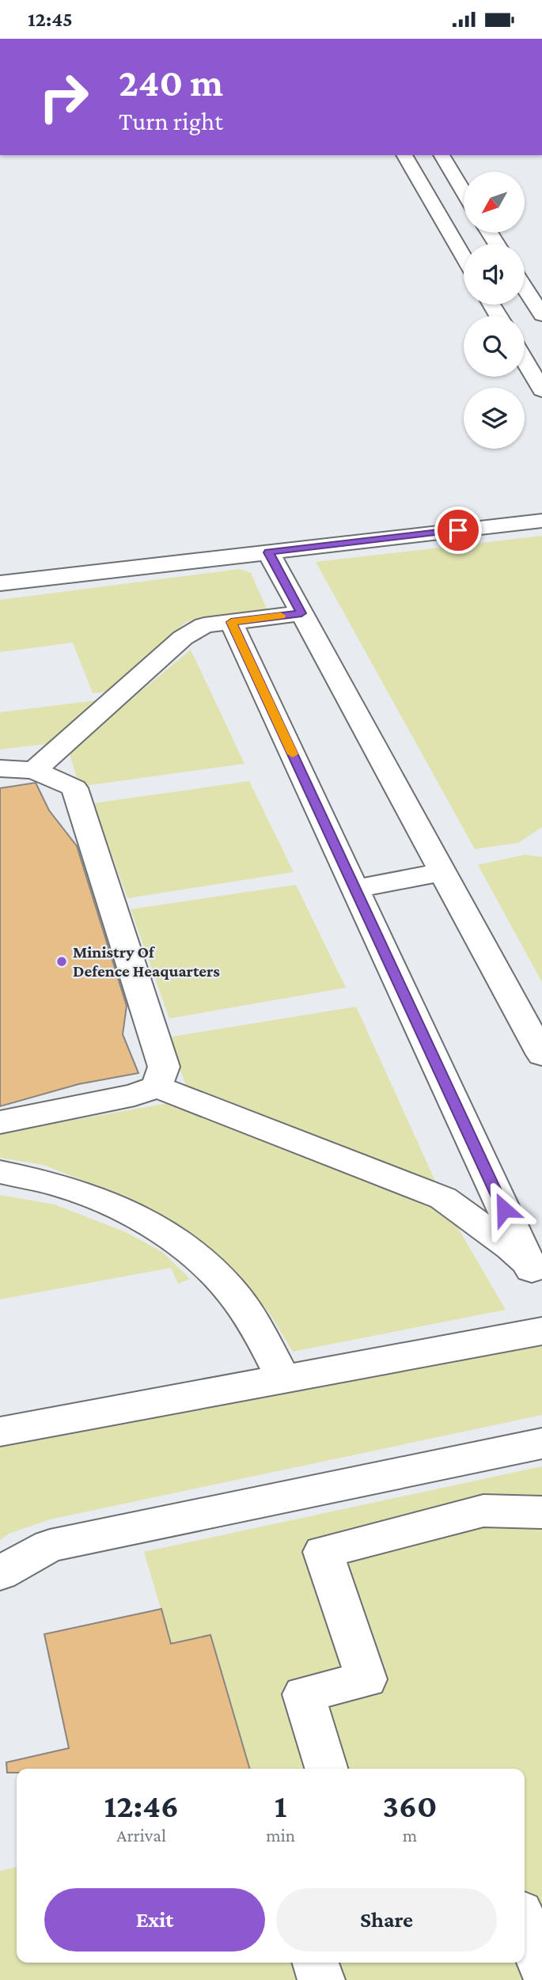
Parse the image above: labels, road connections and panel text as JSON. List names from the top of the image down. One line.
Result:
{"places":["Ministry Of Defence Heaquarters"],"north":"bottom left","page":{"status":"12:45","turn":["240 m","Turn right"],"eta":["12:46","Arrival","1","min","360","m"],"buttons":["Exit","Share"]}}
